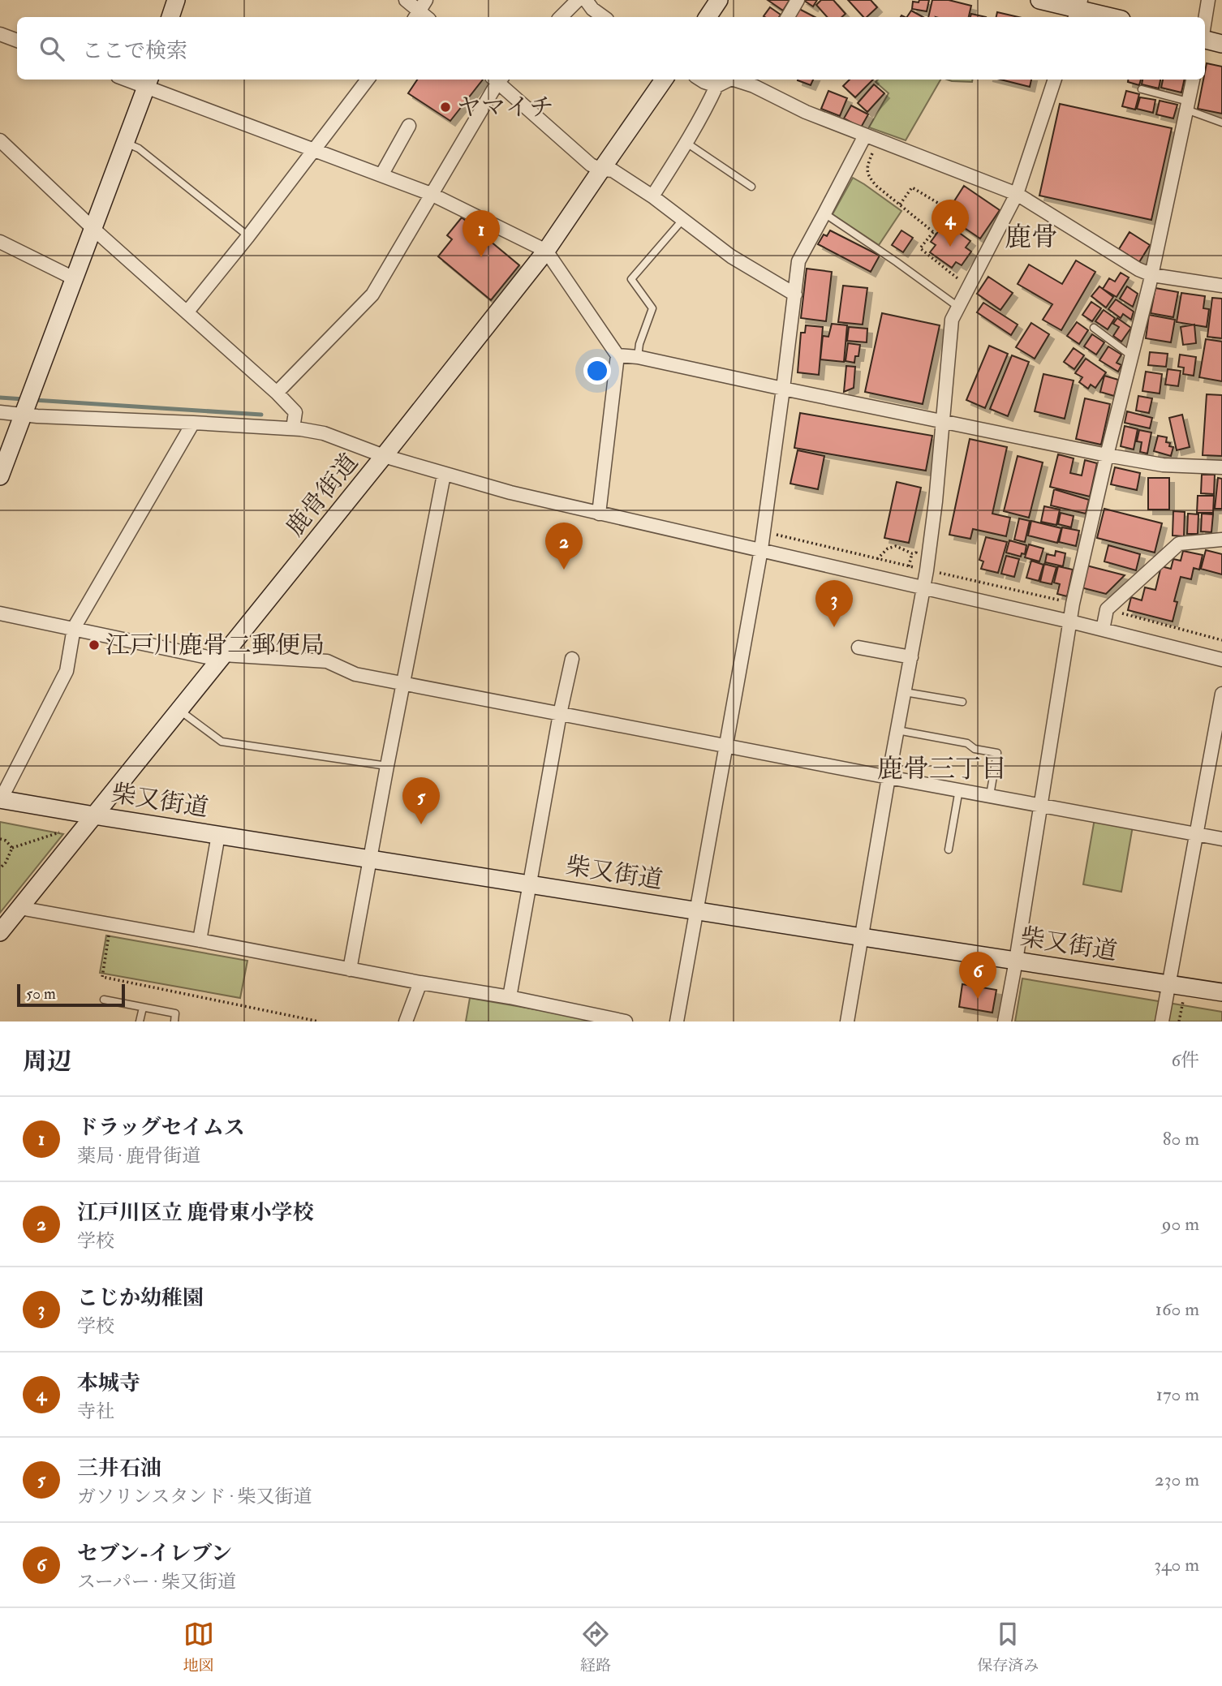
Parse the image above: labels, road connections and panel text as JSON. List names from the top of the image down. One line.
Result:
{"streets":{"street":["鹿骨街道","柴又街道"]},"crossings":[["鹿骨街道","柴又街道"]],"districts":["鹿骨","鹿骨三丁目"],"places":["ヤマイチ","江戸川鹿骨二郵便局"],"scale_bar":"50 m","page":{"search":"ここで検索","pins":["4","1","2","3","5","6"],"scale":"50 m","heading":["周辺","6件"],"list":[{"mark":"1","name":"ドラッグセイムス","note":"薬局 · 鹿骨街道","value":"80 m"},{"mark":"2","name":"江戸川区立 鹿骨東小学校","note":"学校","value":"90 m"},{"mark":"3","name":"こじか幼稚園","note":"学校","value":"160 m"},{"mark":"4","name":"本城寺","note":"寺社","value":"170 m"},{"mark":"5","name":"三井石油","note":"ガソリンスタンド · 柴又街道","value":"230 m"},{"mark":"6","name":"セブン-イレブン","note":"スーパー · 柴又街道","value":"340 m"}],"nav":["地図","経路","保存済み"]}}
